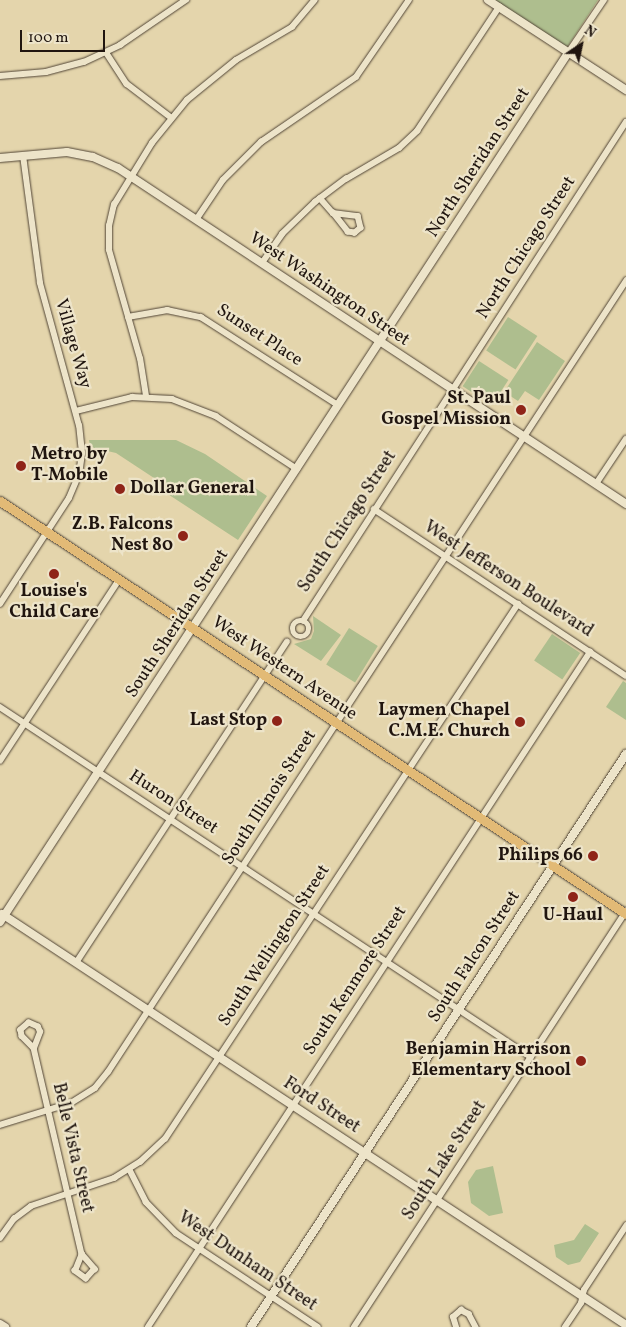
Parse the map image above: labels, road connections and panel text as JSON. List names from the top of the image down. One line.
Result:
{"streets":{"main road":["West Western Avenue"],"street":["North Sheridan Street","North Chicago Street","West Washington Street","Sunset Place","Village Way","South Chicago Street","West Jefferson Boulevard","South Sheridan Street","South Illinois Street","Huron Street","South Wellington Street","South Falcon Street","South Kenmore Street","Ford Street","Belle Vista Street","South Lake Street","West Dunham Street"]},"crossings":[["North Sheridan Street","West Washington Street"],["North Sheridan Street","South Sheridan Street"],["North Chicago Street","West Washington Street"],["North Chicago Street","South Chicago Street"],["West Washington Street","Village Way"],["West Washington Street","South Chicago Street"],["West Washington Street","South Sheridan Street"],["West Washington Street","South Illinois Street"],["Sunset Place","South Sheridan Street"],["Village Way","West Western Avenue"],["South Chicago Street","West Jefferson Boulevard"],["West Jefferson Boulevard","South Illinois Street"],["West Jefferson Boulevard","South Wellington Street"],["West Jefferson Boulevard","South Kenmore Street"],["South Sheridan Street","West Western Avenue"],["South Sheridan Street","Huron Street"],["South Sheridan Street","Ford Street"],["West Western Avenue","South Illinois Street"],["West Western Avenue","South Wellington Street"],["West Western Avenue","South Falcon Street"],["West Western Avenue","South Kenmore Street"],["West Western Avenue","South Lake Street"],["South Illinois Street","Huron Street"],["South Illinois Street","Ford Street"],["South Illinois Street","Belle Vista Street"],["Huron Street","South Wellington Street"],["Huron Street","South Falcon Street"],["Huron Street","South Kenmore Street"],["Huron Street","South Lake Street"],["South Wellington Street","Ford Street"],["South Wellington Street","Belle Vista Street"],["South Wellington Street","West Dunham Street"],["South Falcon Street","Ford Street"],["South Falcon Street","West Dunham Street"],["South Kenmore Street","Ford Street"],["South Kenmore Street","West Dunham Street"],["Ford Street","South Lake Street"]],"places":["St. Paul Gospel Mission","Metro by T-Mobile","Dollar General","Z.B. Falcons Nest 80","Louise's Child Care","Last Stop","Laymen Chapel C.M.E. Church","Philips 66","U-Haul","Benjamin Harrison Elementary School"],"scale_bar":"100 m","north":"top right"}
